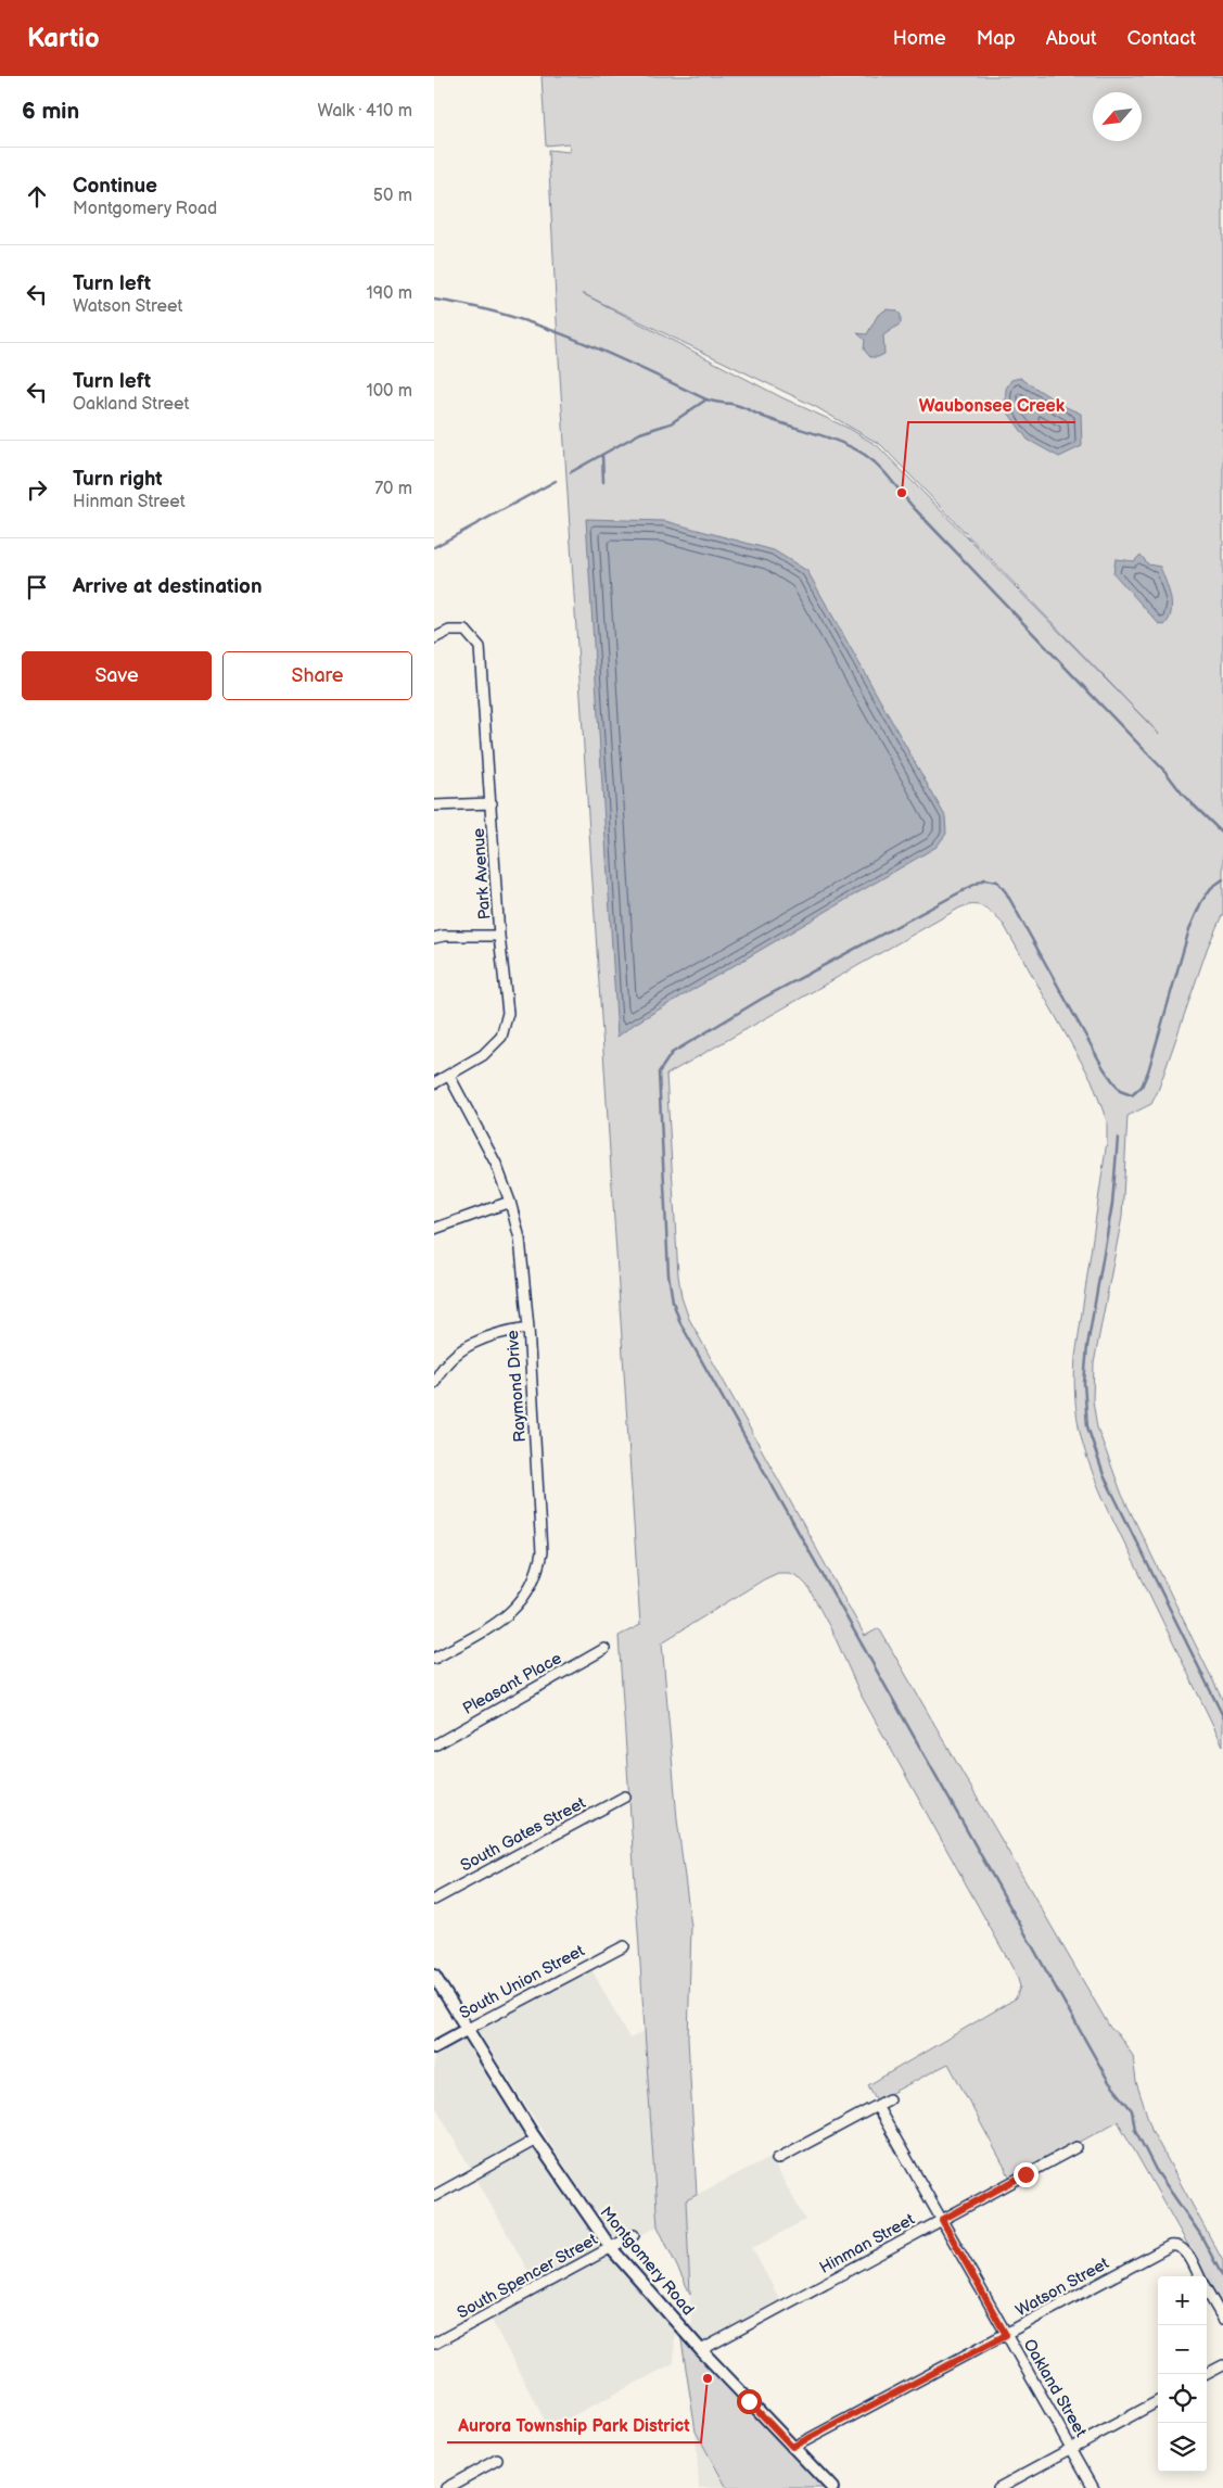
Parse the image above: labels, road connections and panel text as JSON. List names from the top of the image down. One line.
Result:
{"streets":{"street":["Park Avenue","Raymond Drive","Pleasant Place","South Gates Street","South Union Street","Hinman Street","Montgomery Road","South Spencer Street","Watson Street","Oakland Street"]},"crossings":[["Park Avenue","Raymond Drive"],["South Union Street","Montgomery Road"],["Hinman Street","Montgomery Road"],["Hinman Street","Oakland Street"],["Montgomery Road","South Spencer Street"],["Montgomery Road","Watson Street"],["Watson Street","Oakland Street"]],"places":["Waubonsee Creek","Aurora Township Park District"],"north":"bottom left","page":{"header":"Kartio","nav":["Home","Map","About","Contact"],"heading":["6 min","Walk · 410 m"],"list":[["Continue","Montgomery Road","50 m"],["Turn left","Watson Street","190 m"],["Turn left","Oakland Street","100 m"],["Turn right","Hinman Street","70 m"],"Arrive at destination"],"buttons":["Save","Share"],"map_buttons":["+","−"]}}
